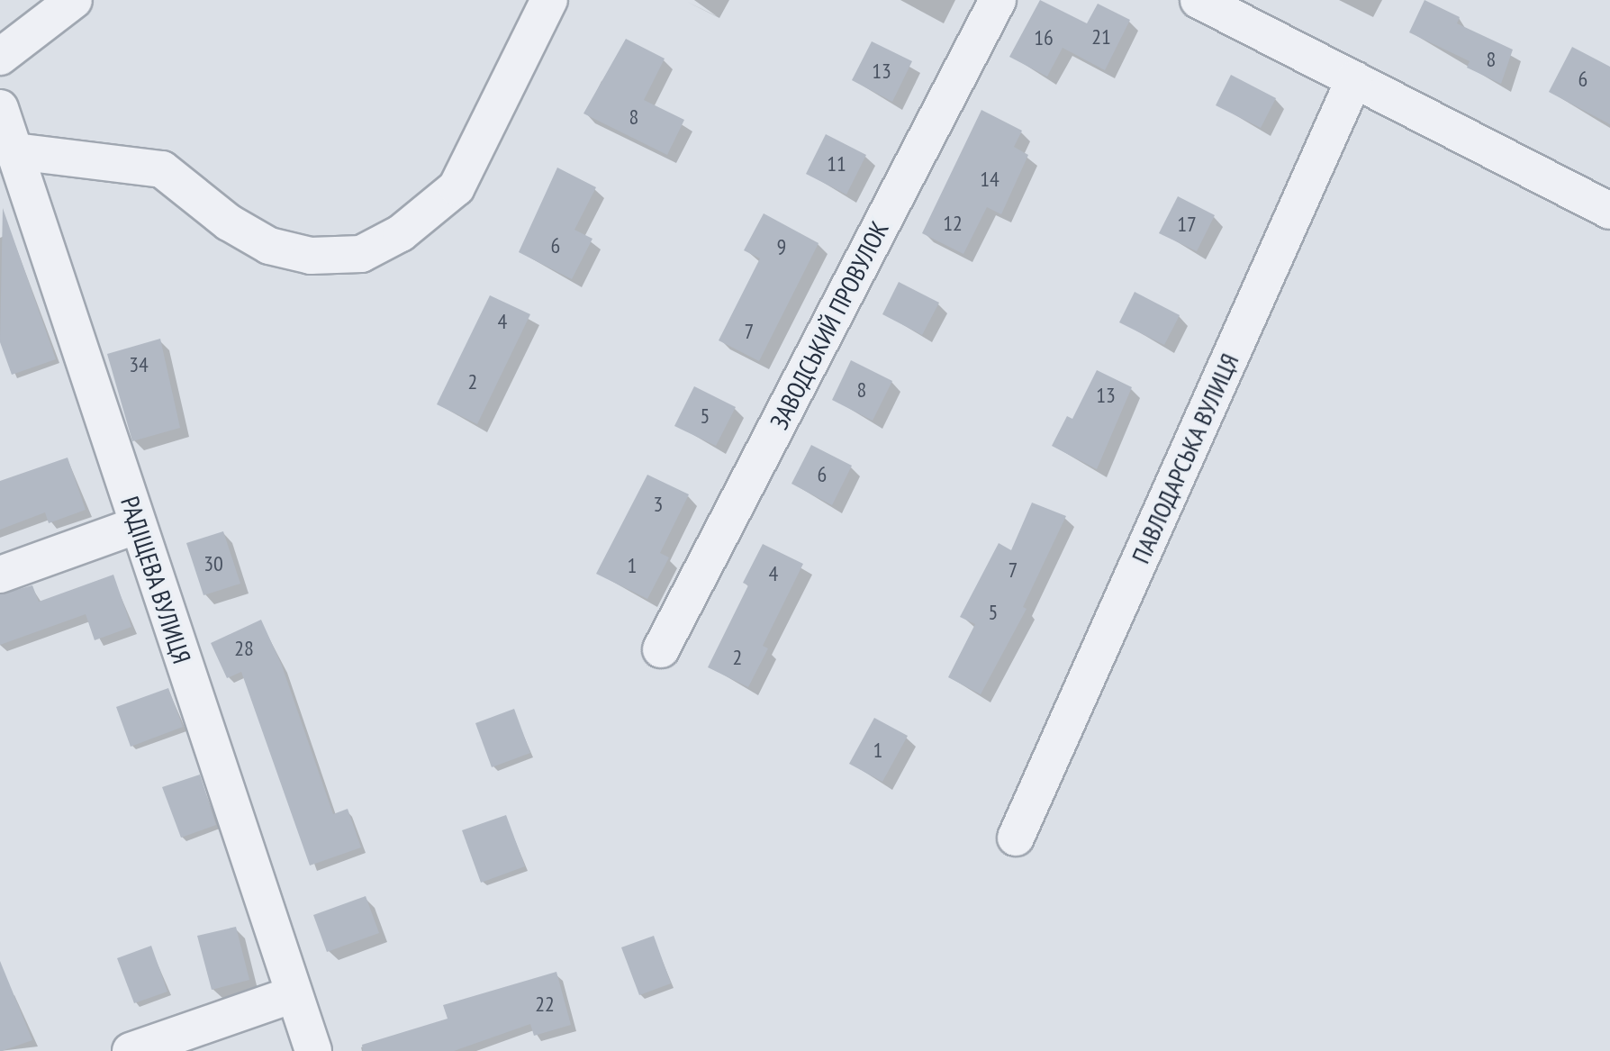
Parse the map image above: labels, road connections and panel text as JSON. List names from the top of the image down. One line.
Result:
{"streets":{"street":["ЗАВОДСЬКИЙ ПРОВУЛОК","ПАВЛОДАРСЬКА ВУЛИЦЯ","РАДІЩЕВА ВУЛИЦЯ"]},"house_numbers":["21","16","8","13","6","8","11","14","12","17","6","9","4","7","34","2","8","13","5","6","3","30","1","7","4","5","28","2","1","22"]}
